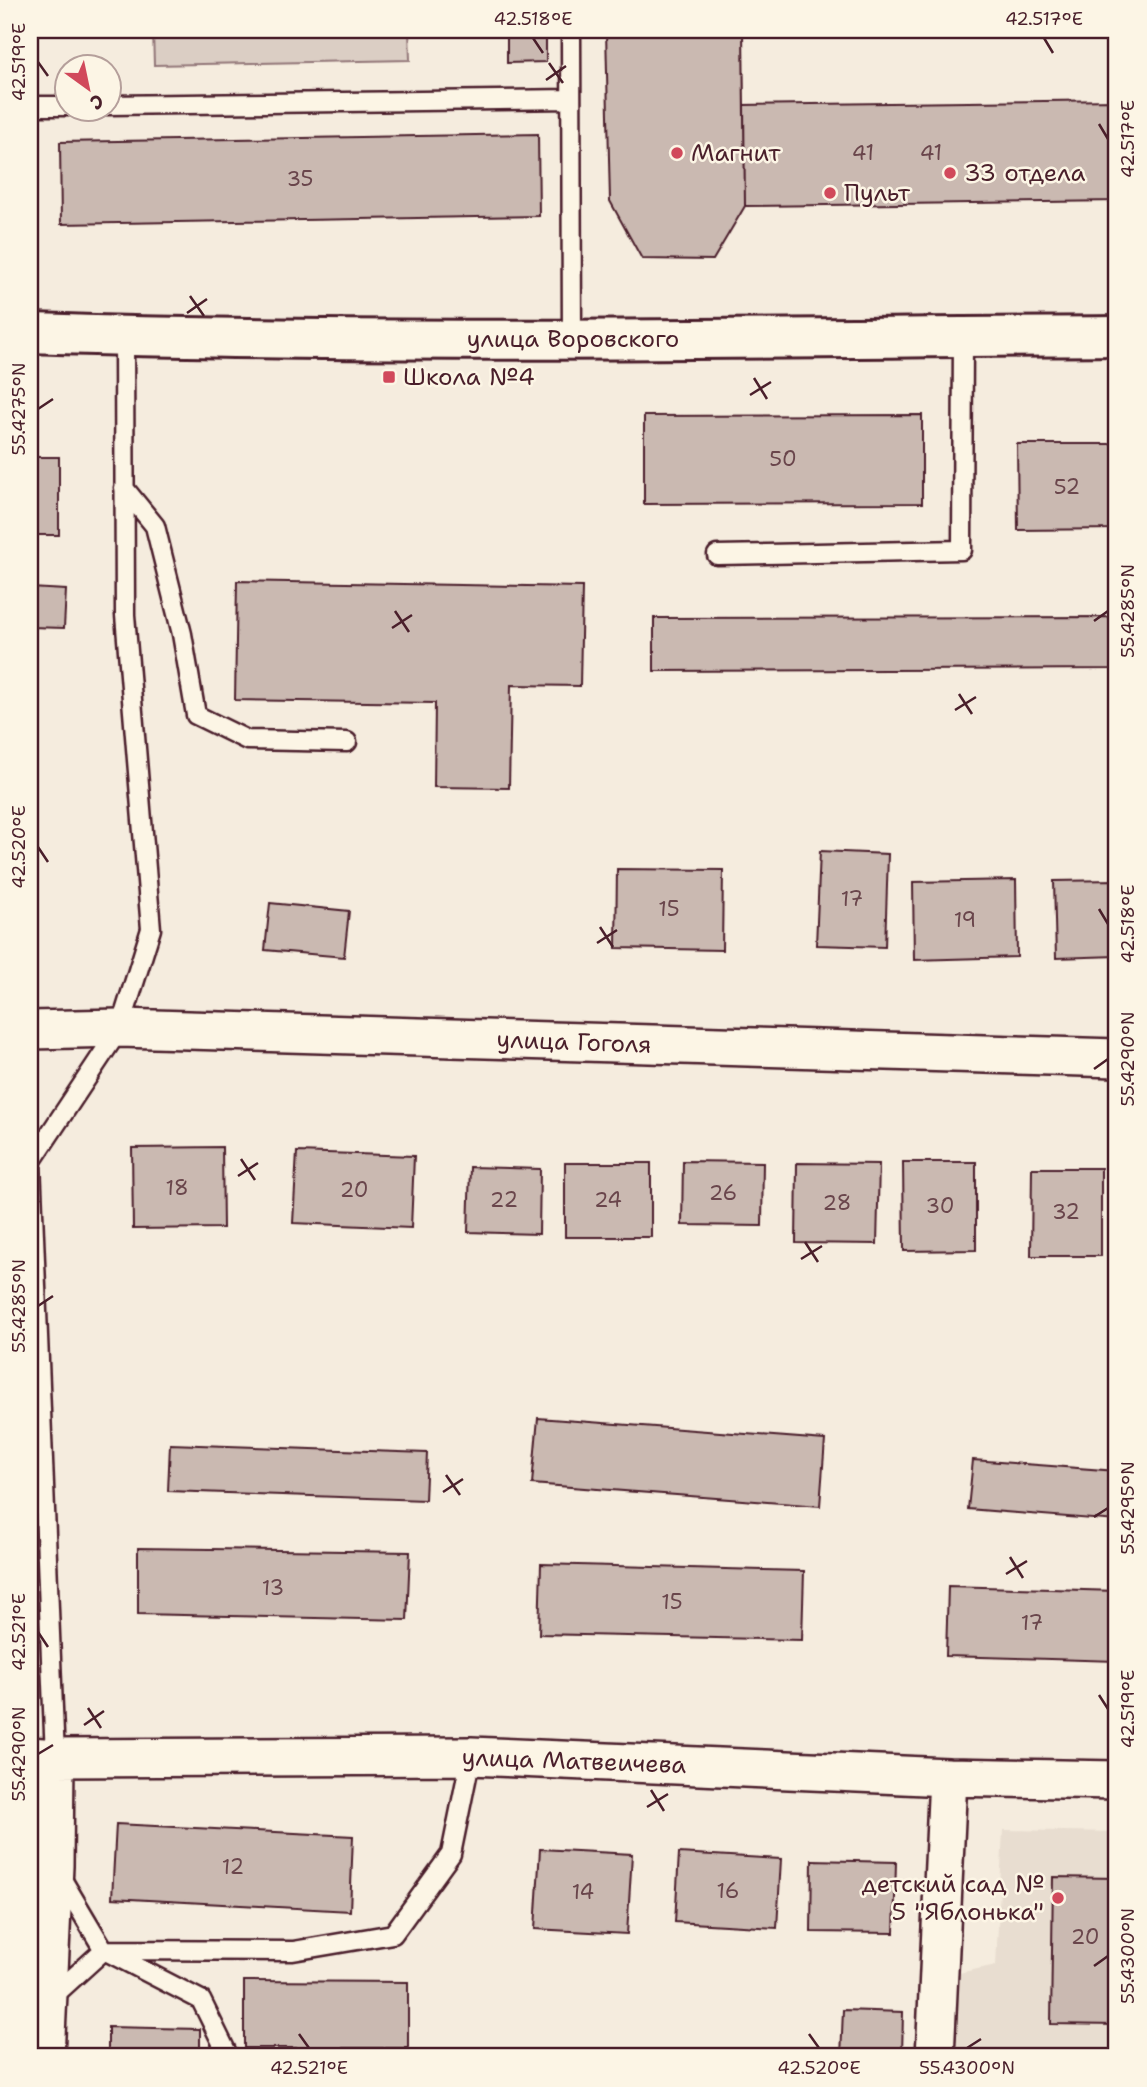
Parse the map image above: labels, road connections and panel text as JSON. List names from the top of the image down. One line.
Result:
{"streets":{"street":["улица Воровского","улица Гоголя","улица Матвеичева"]},"places":{"other":["Магнит","33 отдела","Пульт","детский сад № 5 \"Яблонька\""],"transit":["Школа №4"]},"house_numbers":["41","41","35","50","52","17","15","19","18","20","26","22","24","28","30","32","13","15","17","12","16","14","20"],"north":"bottom right","coordinates":["42.518°E","42.517°E","42.519°E","55.4275°N","55.4285°N","42.520°E","55.4290°N","55.4295°N","42.521°E","55.4300°N"]}
